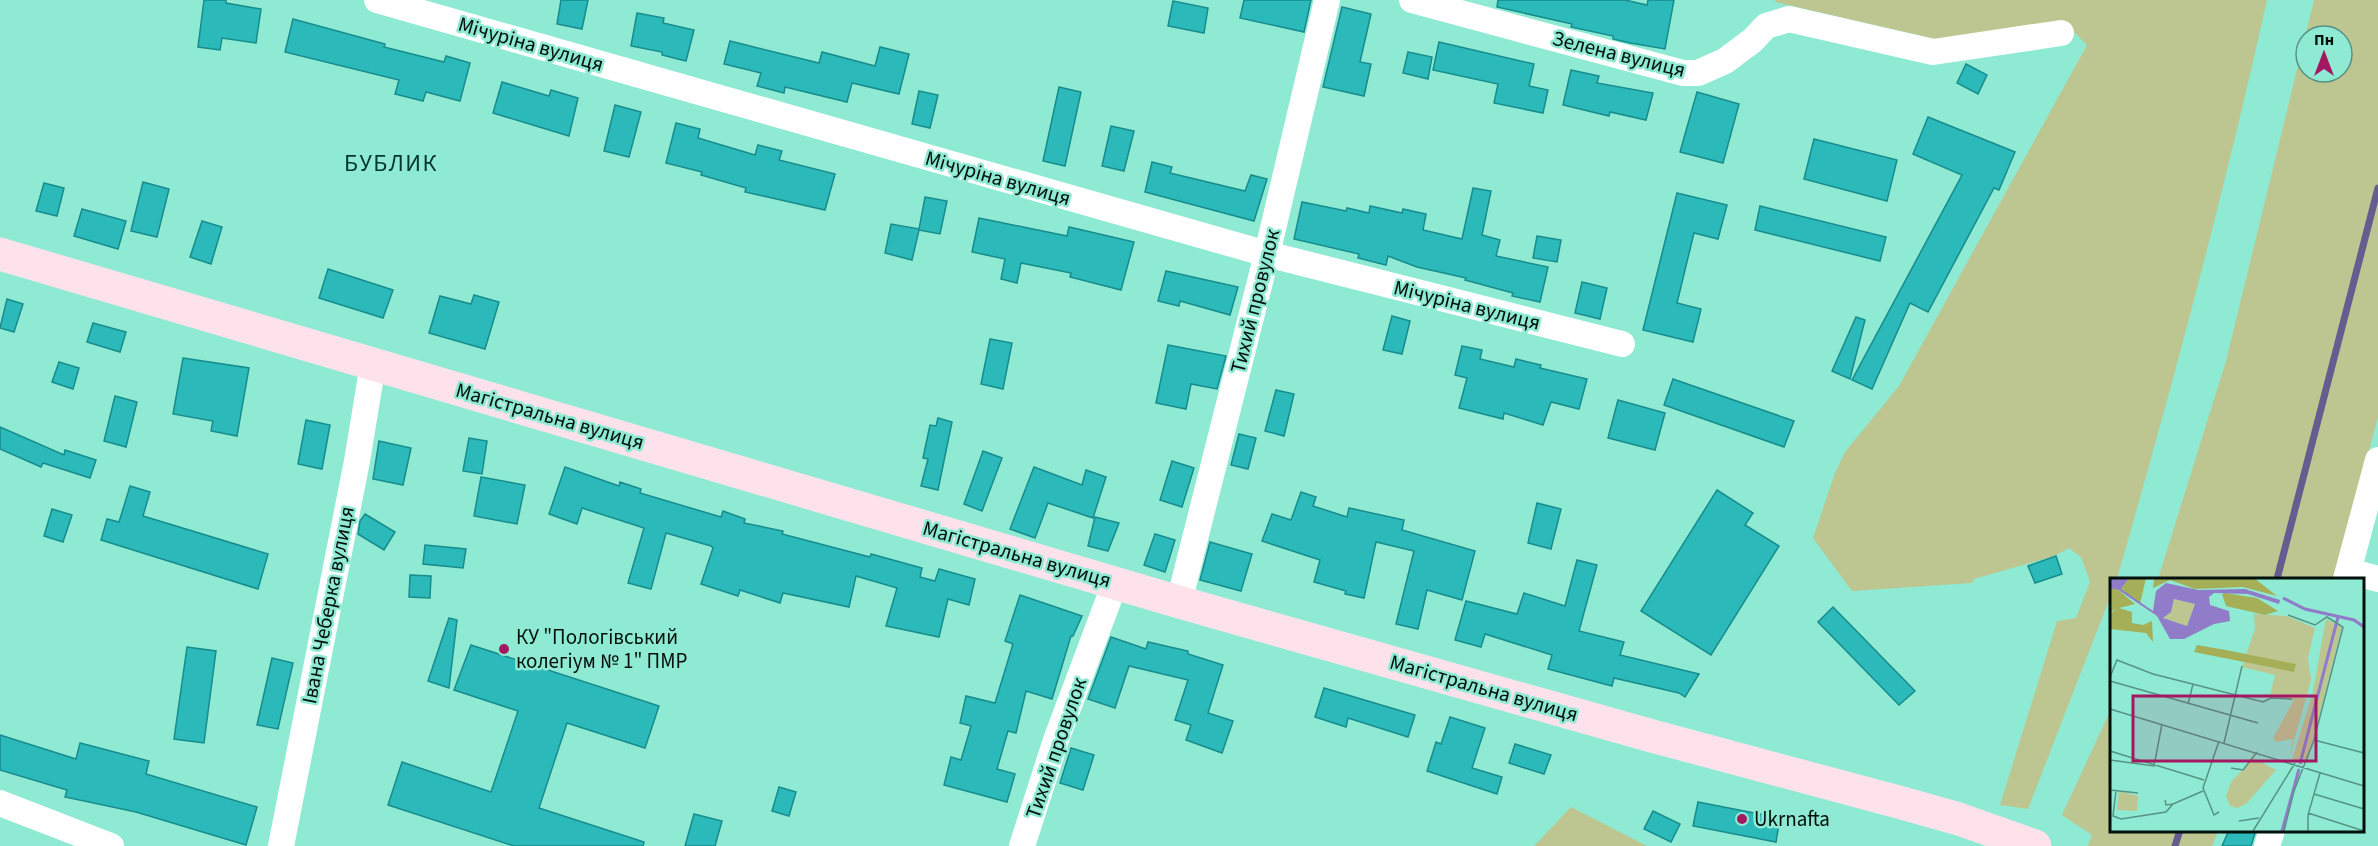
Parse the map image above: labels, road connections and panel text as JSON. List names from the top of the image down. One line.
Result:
{"streets":{"main road":["Магістральна вулиця"],"street":["Мічуріна вулиця","Зелена вулиця","Тихий провулок","Івана Чеберка вулиця"]},"crossings":[["Мічуріна вулиця","Тихий провулок"],["Тихий провулок","Магістральна вулиця"],["Магістральна вулиця","Івана Чеберка вулиця"]],"districts":["БУБЛИК"],"places":["КУ \"Пологівський колегіум № 1\" ПМР","Ukrnafta"],"north":"top"}
